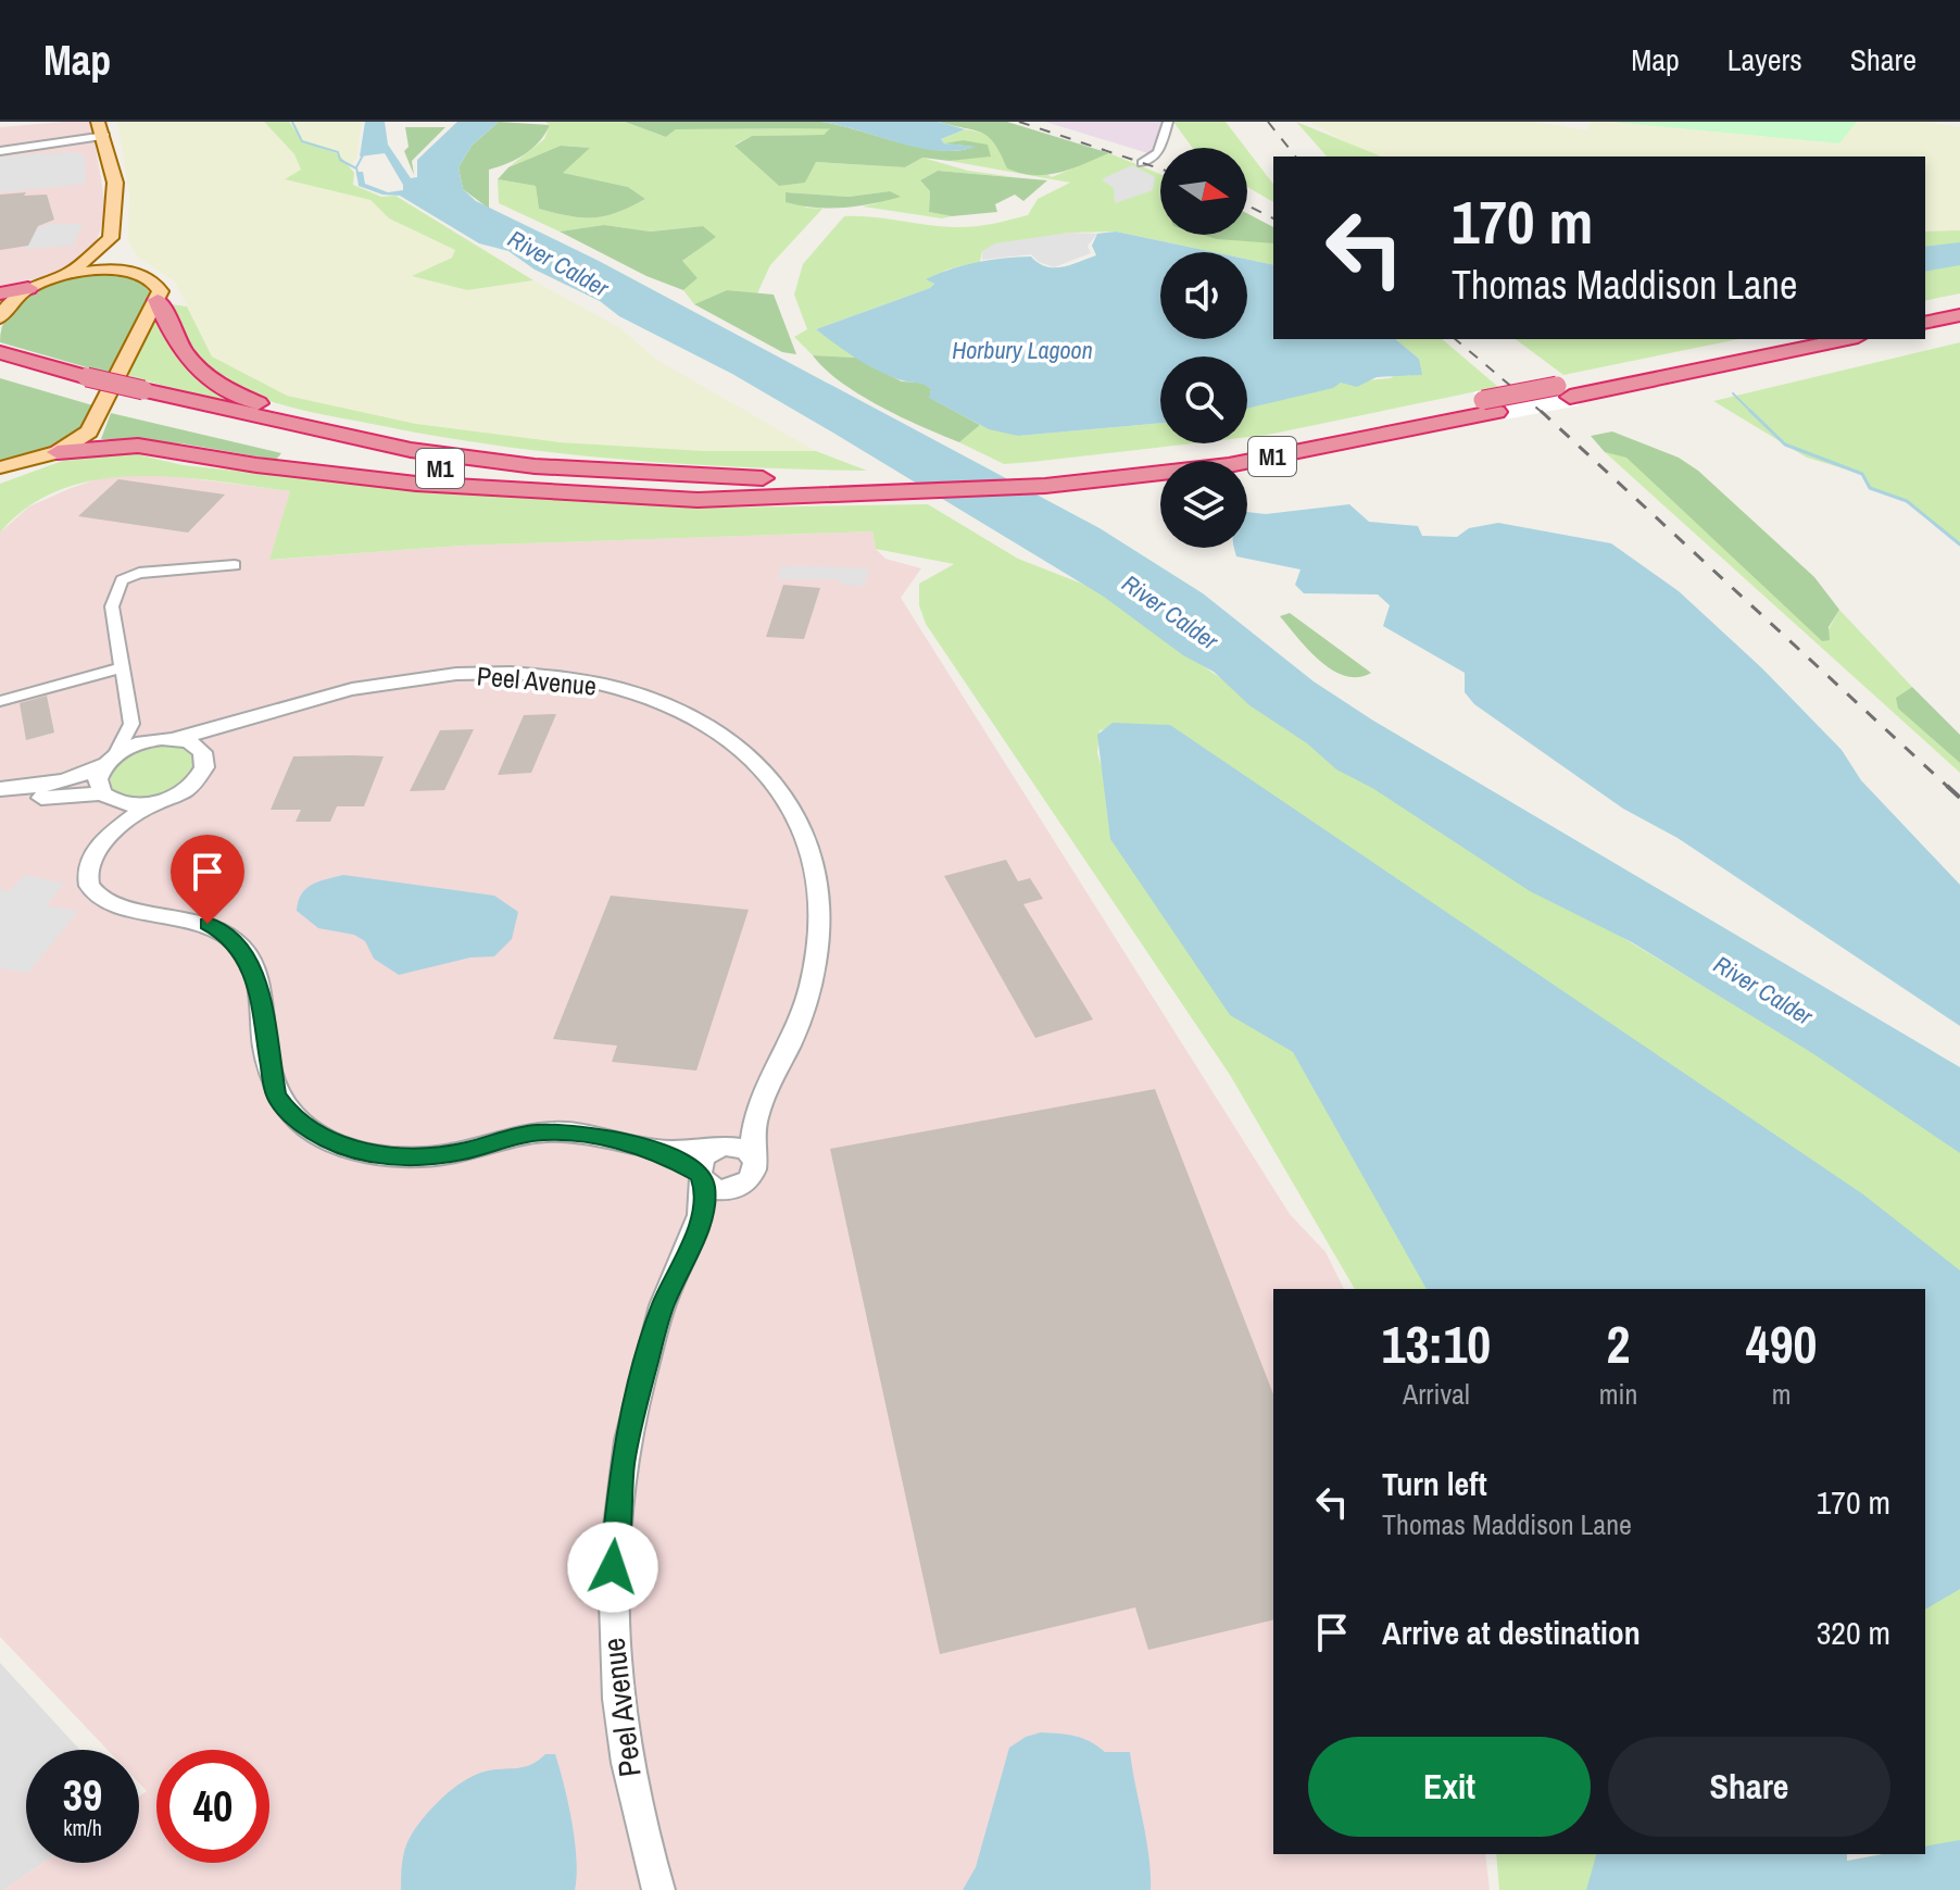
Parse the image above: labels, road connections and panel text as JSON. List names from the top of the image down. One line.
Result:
{"streets":{"highway":["M1"],"street":["Peel Avenue"]},"water":["River Calder","Horbury Lagoon"],"north":"right","page":{"header":"Map","nav":["Map","Layers","Share"],"turn":["170 m","Thomas Maddison Lane"],"eta":["13:10","Arrival","2","min","490","m"],"list":[{"name":"Turn left","note":"Thomas Maddison Lane","value":"170 m"},{"name":"Arrive at destination","value":"320 m"}],"buttons":["Exit","Share"],"speed":"39 km/h","limit":"40"}}
